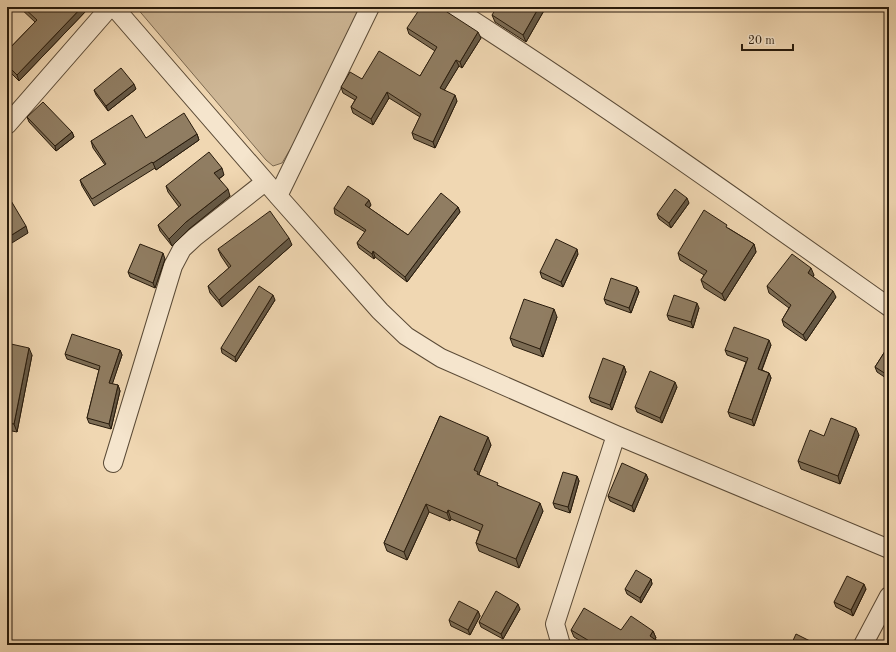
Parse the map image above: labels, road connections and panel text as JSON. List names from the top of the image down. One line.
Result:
{"scale_bar":"20 m"}
